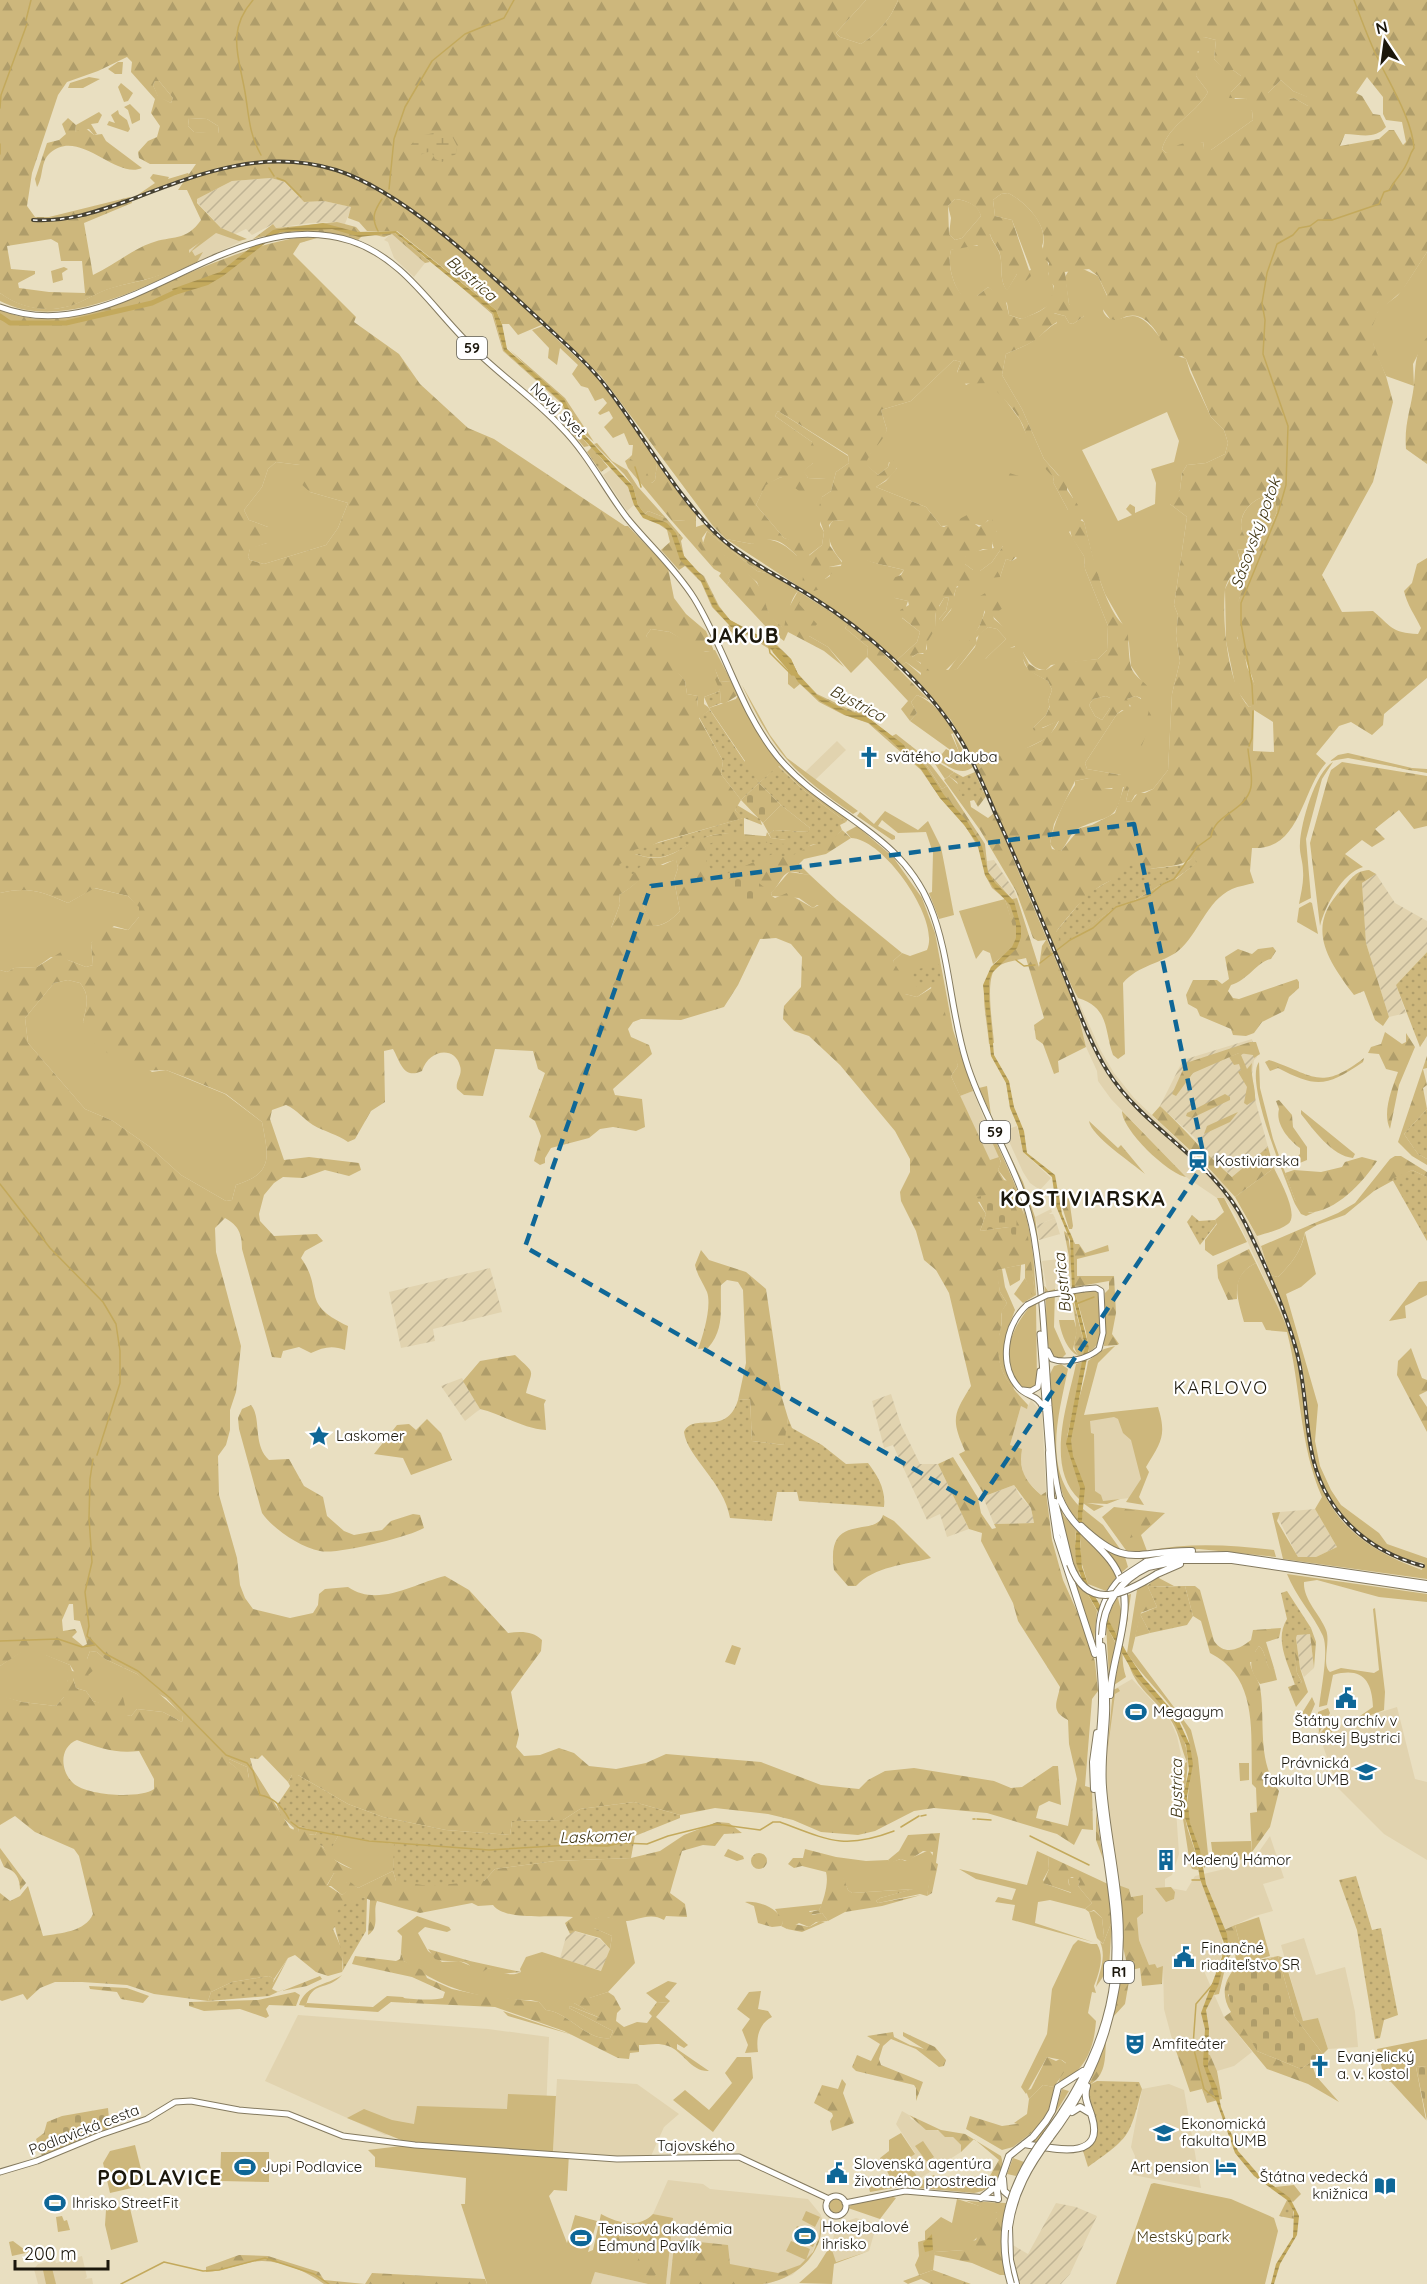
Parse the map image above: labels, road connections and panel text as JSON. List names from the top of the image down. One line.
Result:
{"streets":{"highway":["R1"],"main road":["59","Nový Svet","Podlavická cesta","Tajovského"]},"crossings":[["59","Nový Svet"],["Podlavická cesta","Tajovského"]],"districts":["JAKUB","KOSTIVIARSKA","KARLOVO","PODLAVICE"],"water":["Bystrica","Sásovský potok","Laskomer"],"parks":["Mestský park"],"places":{"church":["svätého Jakuba","Evanjelický a. v. kostol"],"station":["Kostiviarska"],"place":["Laskomer"],"public building":["Štátny archív v Banskej Bystrici","Finančné riaditeľstvo SR","Slovenská agentúra životného prostredia"],"sports":["Megagym","Jupi Podlavice","Ihrisko StreetFit","Hokejbalové ihrisko","Tenisová akadémia Edmund Pavlík"],"school or university":["Právnická fakulta UMB","Ekonomická fakulta UMB"],"building":["Medený Hámor"],"theatre":["Amfiteáter"],"hotel":["Art pension"],"library":["Štátna vedecká knižnica"]},"scale_bar":"200 m","north":"top"}
